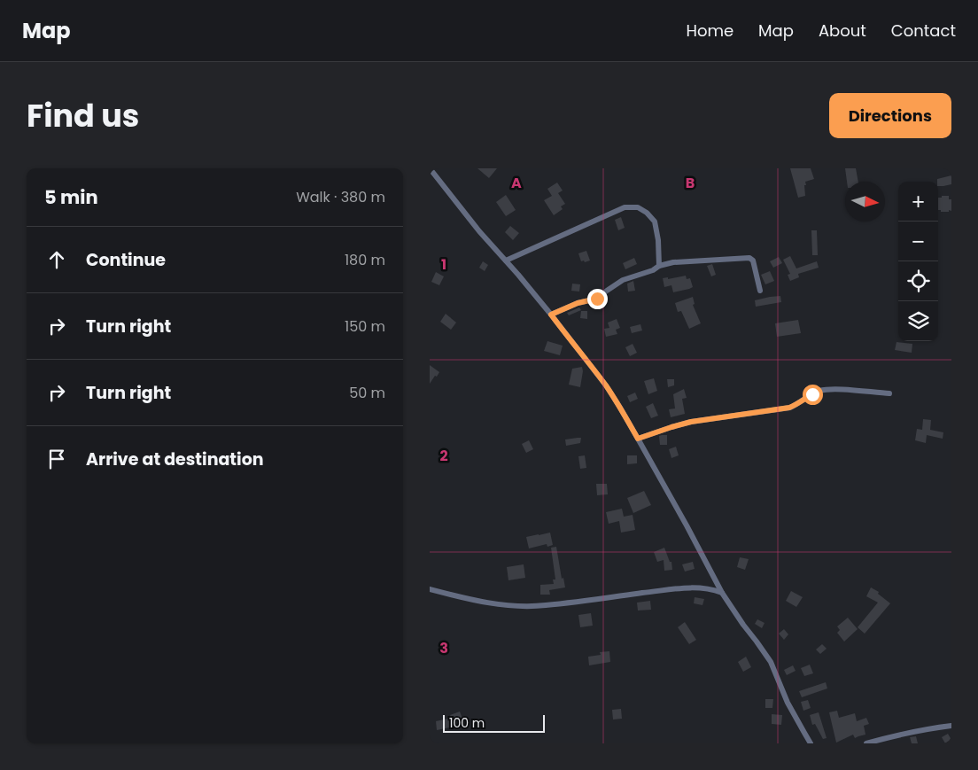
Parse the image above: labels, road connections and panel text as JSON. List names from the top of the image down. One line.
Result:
{"scale_bar":"100 m","north":"right","page":{"header":"Map","nav":["Home","Map","About","Contact"],"title":"Find us","buttons":"Directions","heading":["5 min","Walk · 380 m"],"map_buttons":["+","−"],"list":[["Continue","180 m"],["Turn right","150 m"],["Turn right","50 m"],"Arrive at destination"],"scale":"100 m"},"grid":{"columns":["A","B"],"rows":["1","2","3"]}}
